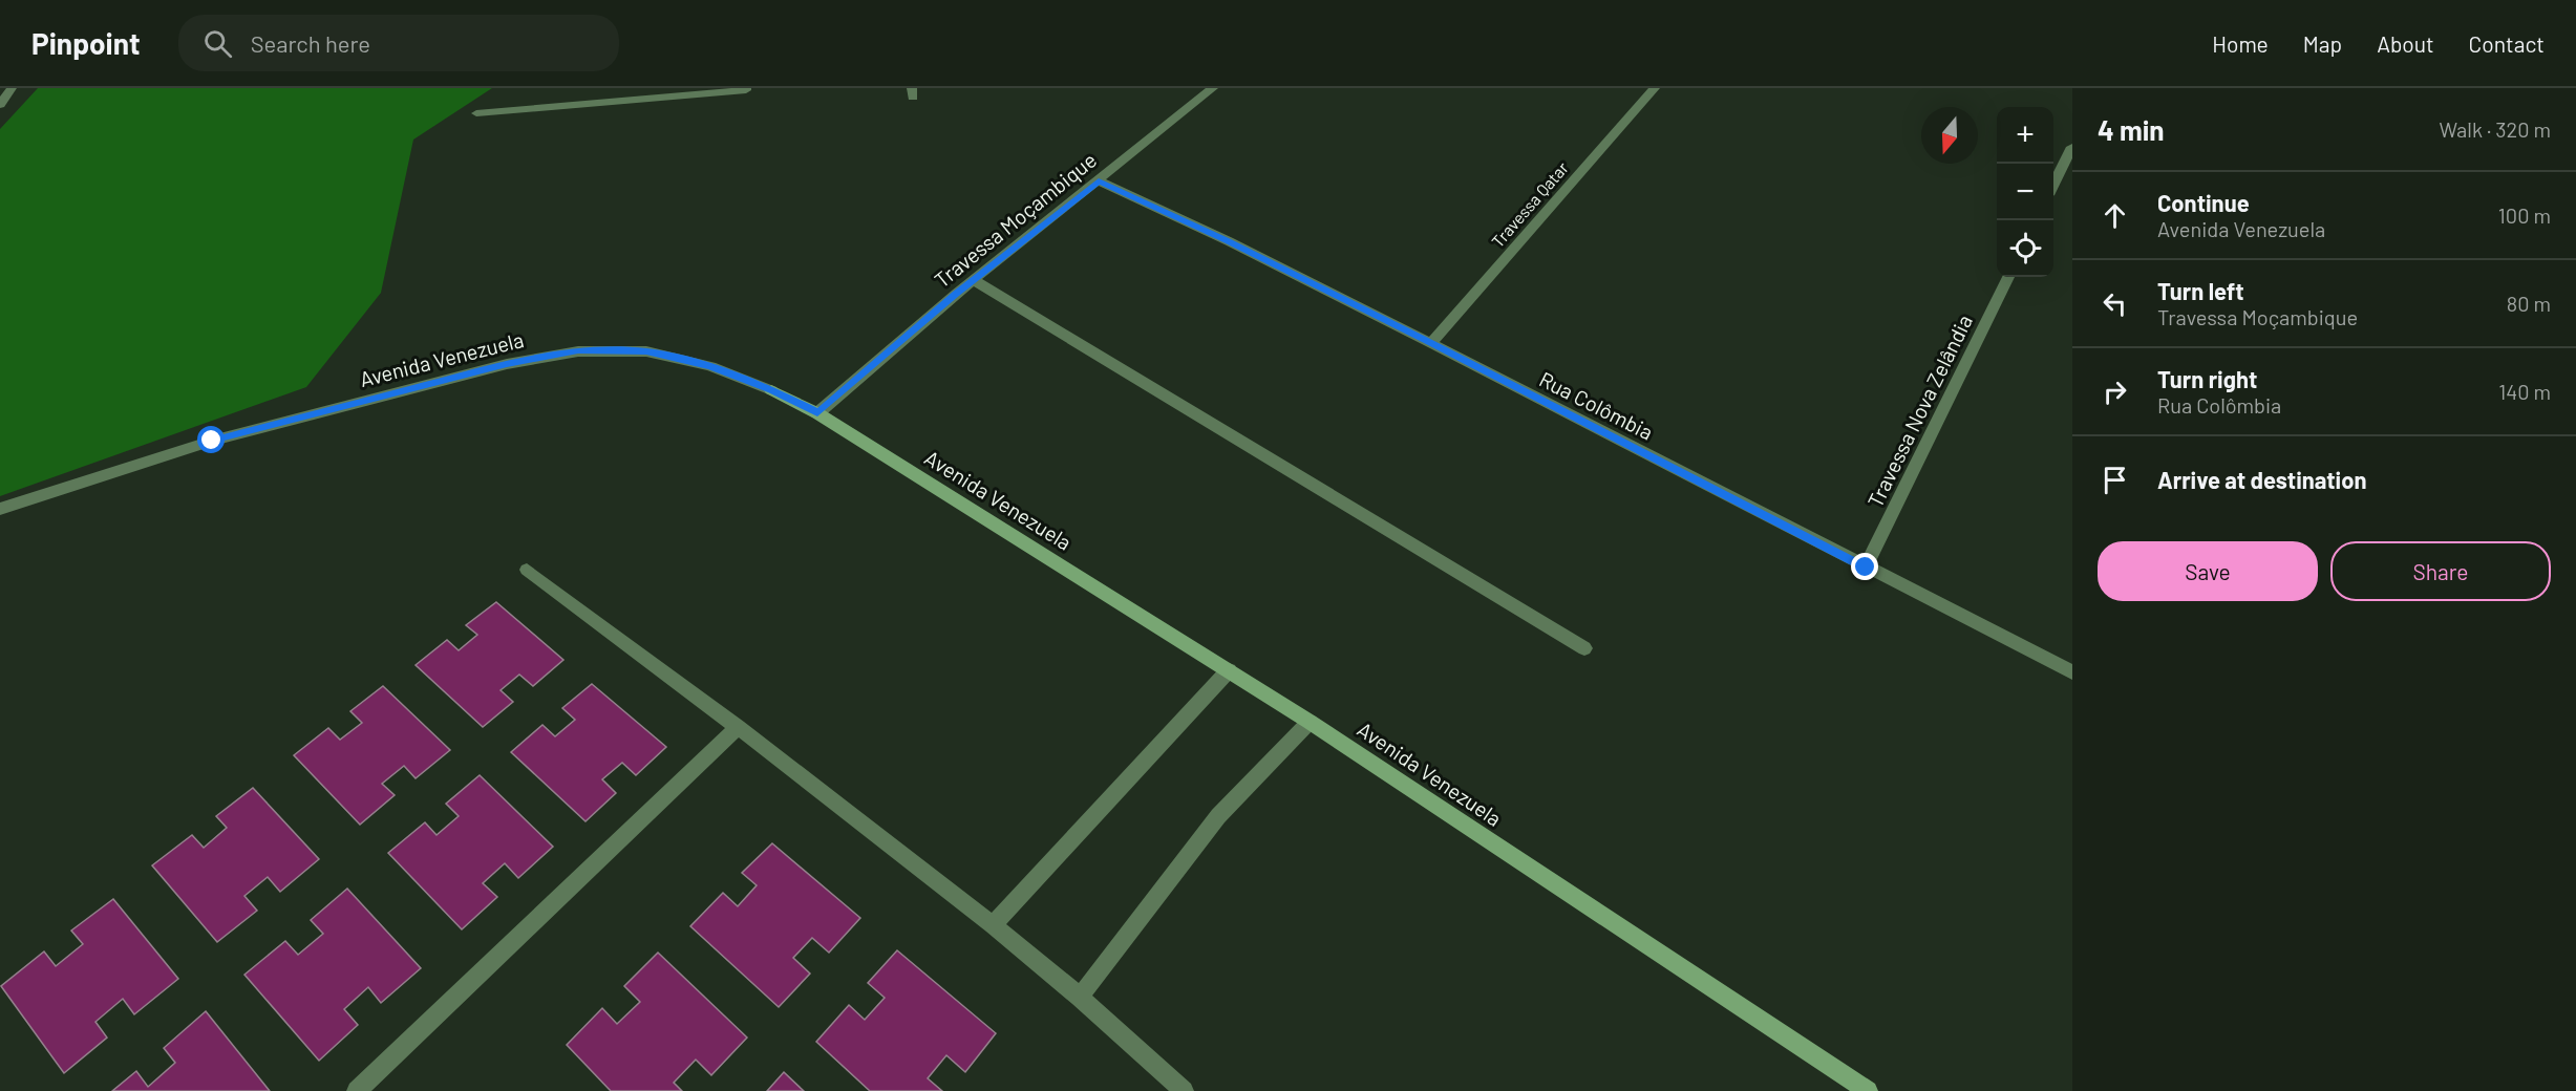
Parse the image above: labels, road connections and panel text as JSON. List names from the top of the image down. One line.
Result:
{"streets":{"street":["Travessa Qatar","Travessa Moçambique","Avenida Venezuela","Rua Colômbia","Travessa Nova Zelândia"]},"crossings":[["Travessa Qatar","Rua Colômbia"],["Travessa Moçambique","Avenida Venezuela"],["Travessa Moçambique","Rua Colômbia"],["Rua Colômbia","Travessa Nova Zelândia"]],"north":"bottom","page":{"header":"Pinpoint","search":"Search here","nav":["Home","Map","About","Contact"],"heading":["4 min","Walk · 320 m"],"map_buttons":["+","−"],"list":[["Continue","Avenida Venezuela","100 m"],["Turn left","Travessa Moçambique","80 m"],["Turn right","Rua Colômbia","140 m"],"Arrive at destination"],"buttons":["Save","Share"]}}
